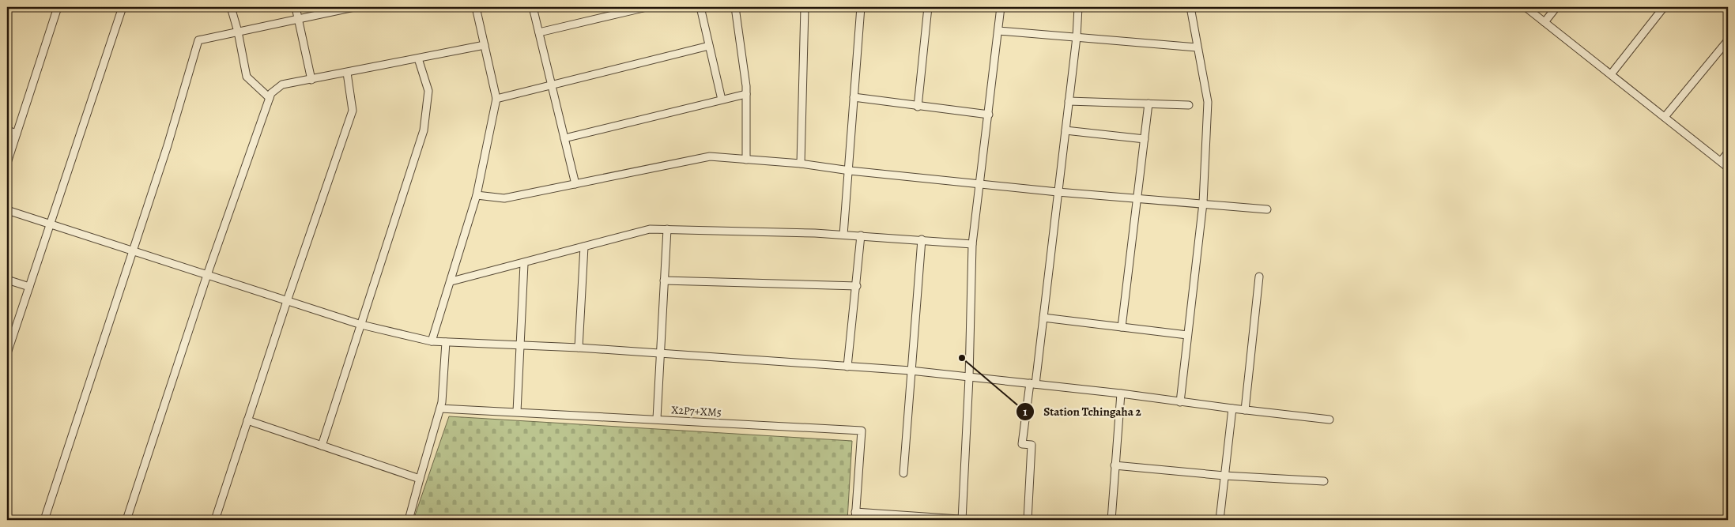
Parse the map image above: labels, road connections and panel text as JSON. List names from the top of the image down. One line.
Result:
{"streets":{"street":["X2P7+XM5"]},"places":["Station Tchingaha 2"]}
